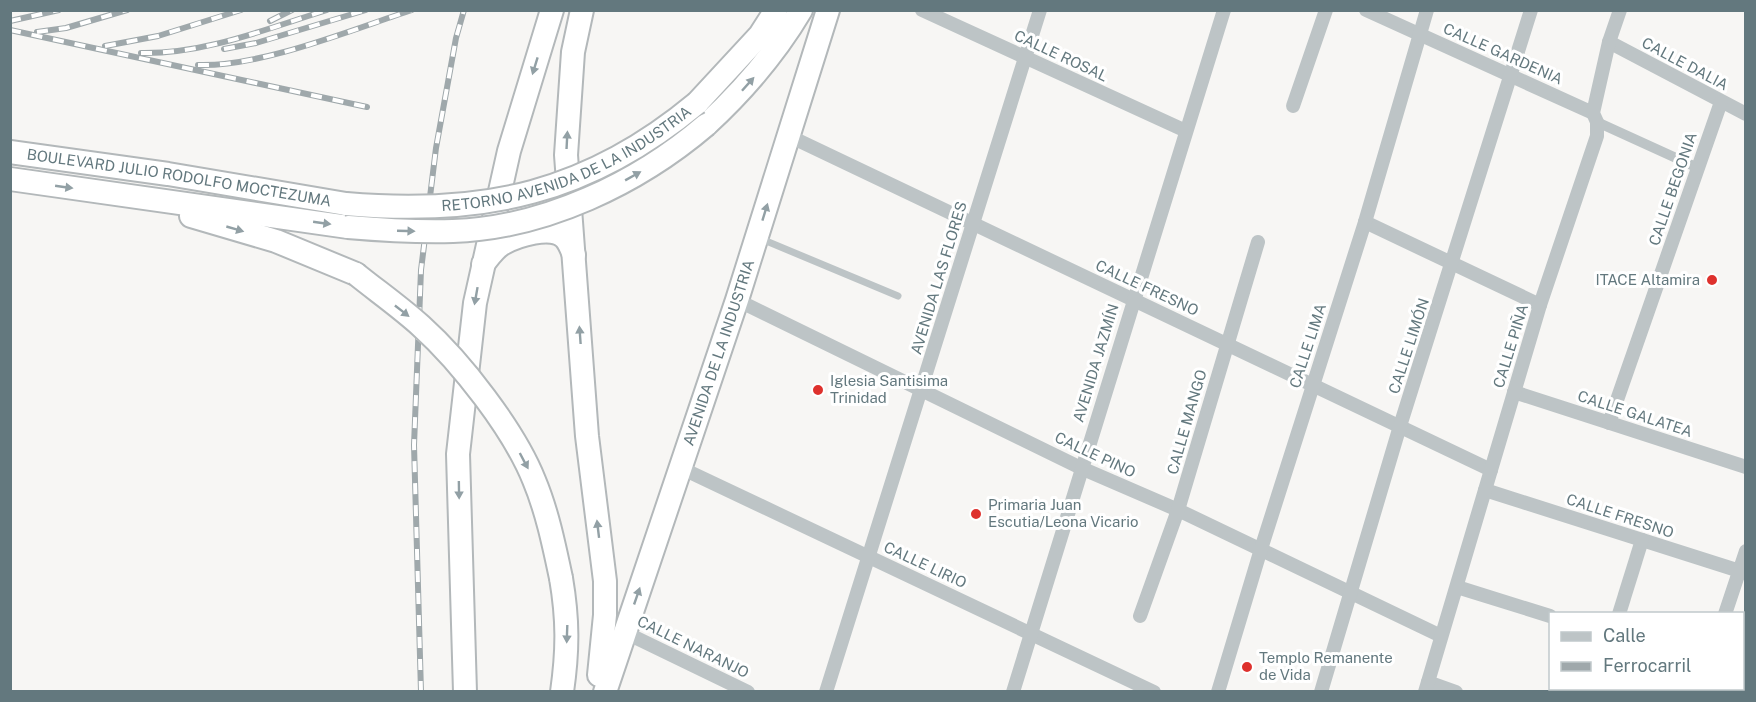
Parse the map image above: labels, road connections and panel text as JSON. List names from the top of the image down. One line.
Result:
{"streets":{"highway":["RETORNO AVENIDA DE LA INDUSTRIA","BOULEVARD JULIO RODOLFO MOCTEZUMA","AVENIDA DE LA INDUSTRIA"],"street":["CALLE GARDENIA","CALLE ROSAL","CALLE DALIA","CALLE BEGONIA","AVENIDA LAS FLORES","CALLE FRESNO","CALLE LIMA","CALLE LIMÓN","CALLE PIÑA","AVENIDA JAZMÍN","CALLE GALATEA","CALLE MANGO","CALLE PINO","CALLE LIRIO","CALLE NARANJO"]},"crossings":[["CALLE GARDENIA","CALLE BEGONIA"],["CALLE GARDENIA","CALLE LIMA"],["CALLE GARDENIA","CALLE LIMÓN"],["CALLE GARDENIA","CALLE PIÑA"],["CALLE ROSAL","AVENIDA LAS FLORES"],["CALLE ROSAL","AVENIDA JAZMÍN"],["CALLE DALIA","CALLE BEGONIA"],["CALLE DALIA","CALLE PIÑA"],["RETORNO AVENIDA DE LA INDUSTRIA","BOULEVARD JULIO RODOLFO MOCTEZUMA"],["CALLE BEGONIA","CALLE GALATEA"],["AVENIDA LAS FLORES","CALLE FRESNO"],["AVENIDA LAS FLORES","CALLE PINO"],["AVENIDA LAS FLORES","CALLE LIRIO"],["CALLE FRESNO","CALLE LIMA"],["CALLE FRESNO","CALLE LIMÓN"],["CALLE FRESNO","CALLE PIÑA"],["CALLE FRESNO","AVENIDA DE LA INDUSTRIA"],["CALLE FRESNO","AVENIDA JAZMÍN"],["CALLE FRESNO","CALLE MANGO"],["CALLE LIMA","CALLE PINO"],["CALLE LIMÓN","CALLE PINO"],["CALLE PIÑA","CALLE GALATEA"],["CALLE PIÑA","CALLE PINO"],["AVENIDA DE LA INDUSTRIA","CALLE PINO"],["AVENIDA DE LA INDUSTRIA","CALLE LIRIO"],["AVENIDA DE LA INDUSTRIA","CALLE NARANJO"],["AVENIDA JAZMÍN","CALLE PINO"],["AVENIDA JAZMÍN","CALLE LIRIO"],["CALLE MANGO","CALLE PINO"]],"places":["ITACE Altamira","Iglesia Santisima Trinidad","Primaria Juan Escutia/Leona Vicario","Templo Remanente de Vida"],"legend":["Calle","Ferrocarril"]}
